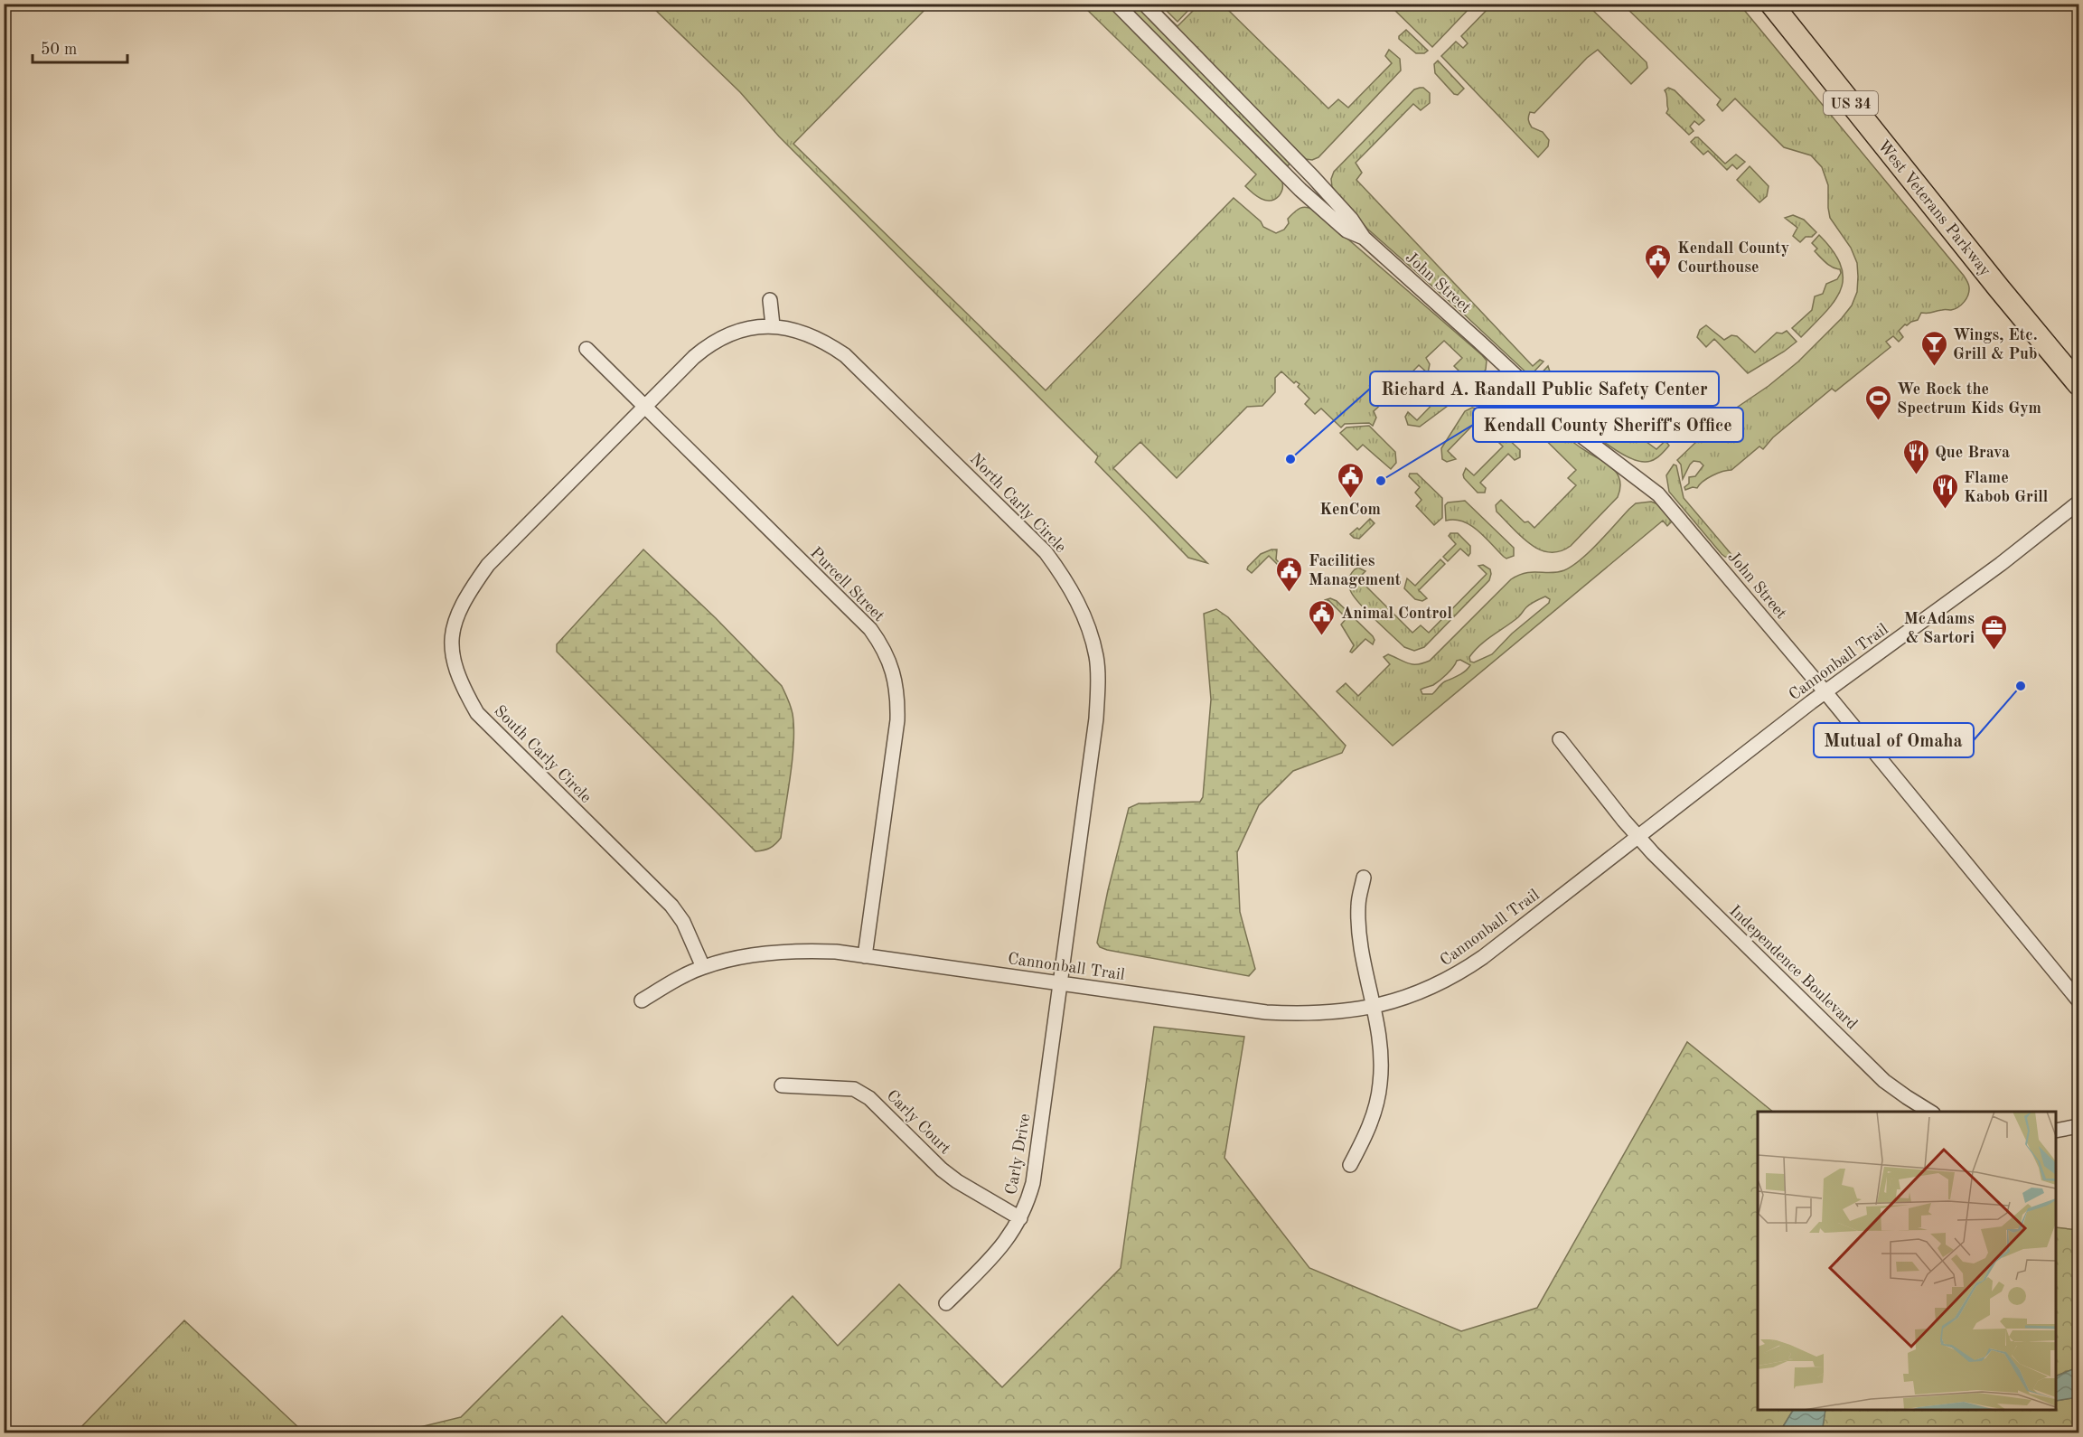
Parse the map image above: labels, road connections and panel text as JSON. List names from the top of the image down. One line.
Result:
{"streets":{"main road":["US 34","West Veterans Parkway"],"street":["John Street","North Carly Circle","Purcell Street","Cannonball Trail","South Carly Circle","Independence Boulevard","Carly Court","Carly Drive"]},"crossings":[["John Street","Cannonball Trail"],["North Carly Circle","Purcell Street"],["North Carly Circle","Cannonball Trail"],["North Carly Circle","South Carly Circle"],["North Carly Circle","Carly Drive"],["Purcell Street","Cannonball Trail"],["Purcell Street","South Carly Circle"],["Cannonball Trail","South Carly Circle"],["Cannonball Trail","Independence Boulevard"],["Cannonball Trail","Carly Drive"],["Carly Court","Carly Drive"]],"places":{"public building":["Kendall County Courthouse","KenCom","Facilities Management","Animal Control"],"bar":["Wings, Etc. Grill & Pub"],"sports":["We Rock the Spectrum Kids Gym"],"other":["Richard A. Randall Public Safety Center","Kendall County Sheriff's Office","Mutual of Omaha"],"restaurant":["Que Brava","Flame Kabob Grill"],"office":["McAdams & Sartori"]},"scale_bar":"50 m"}
